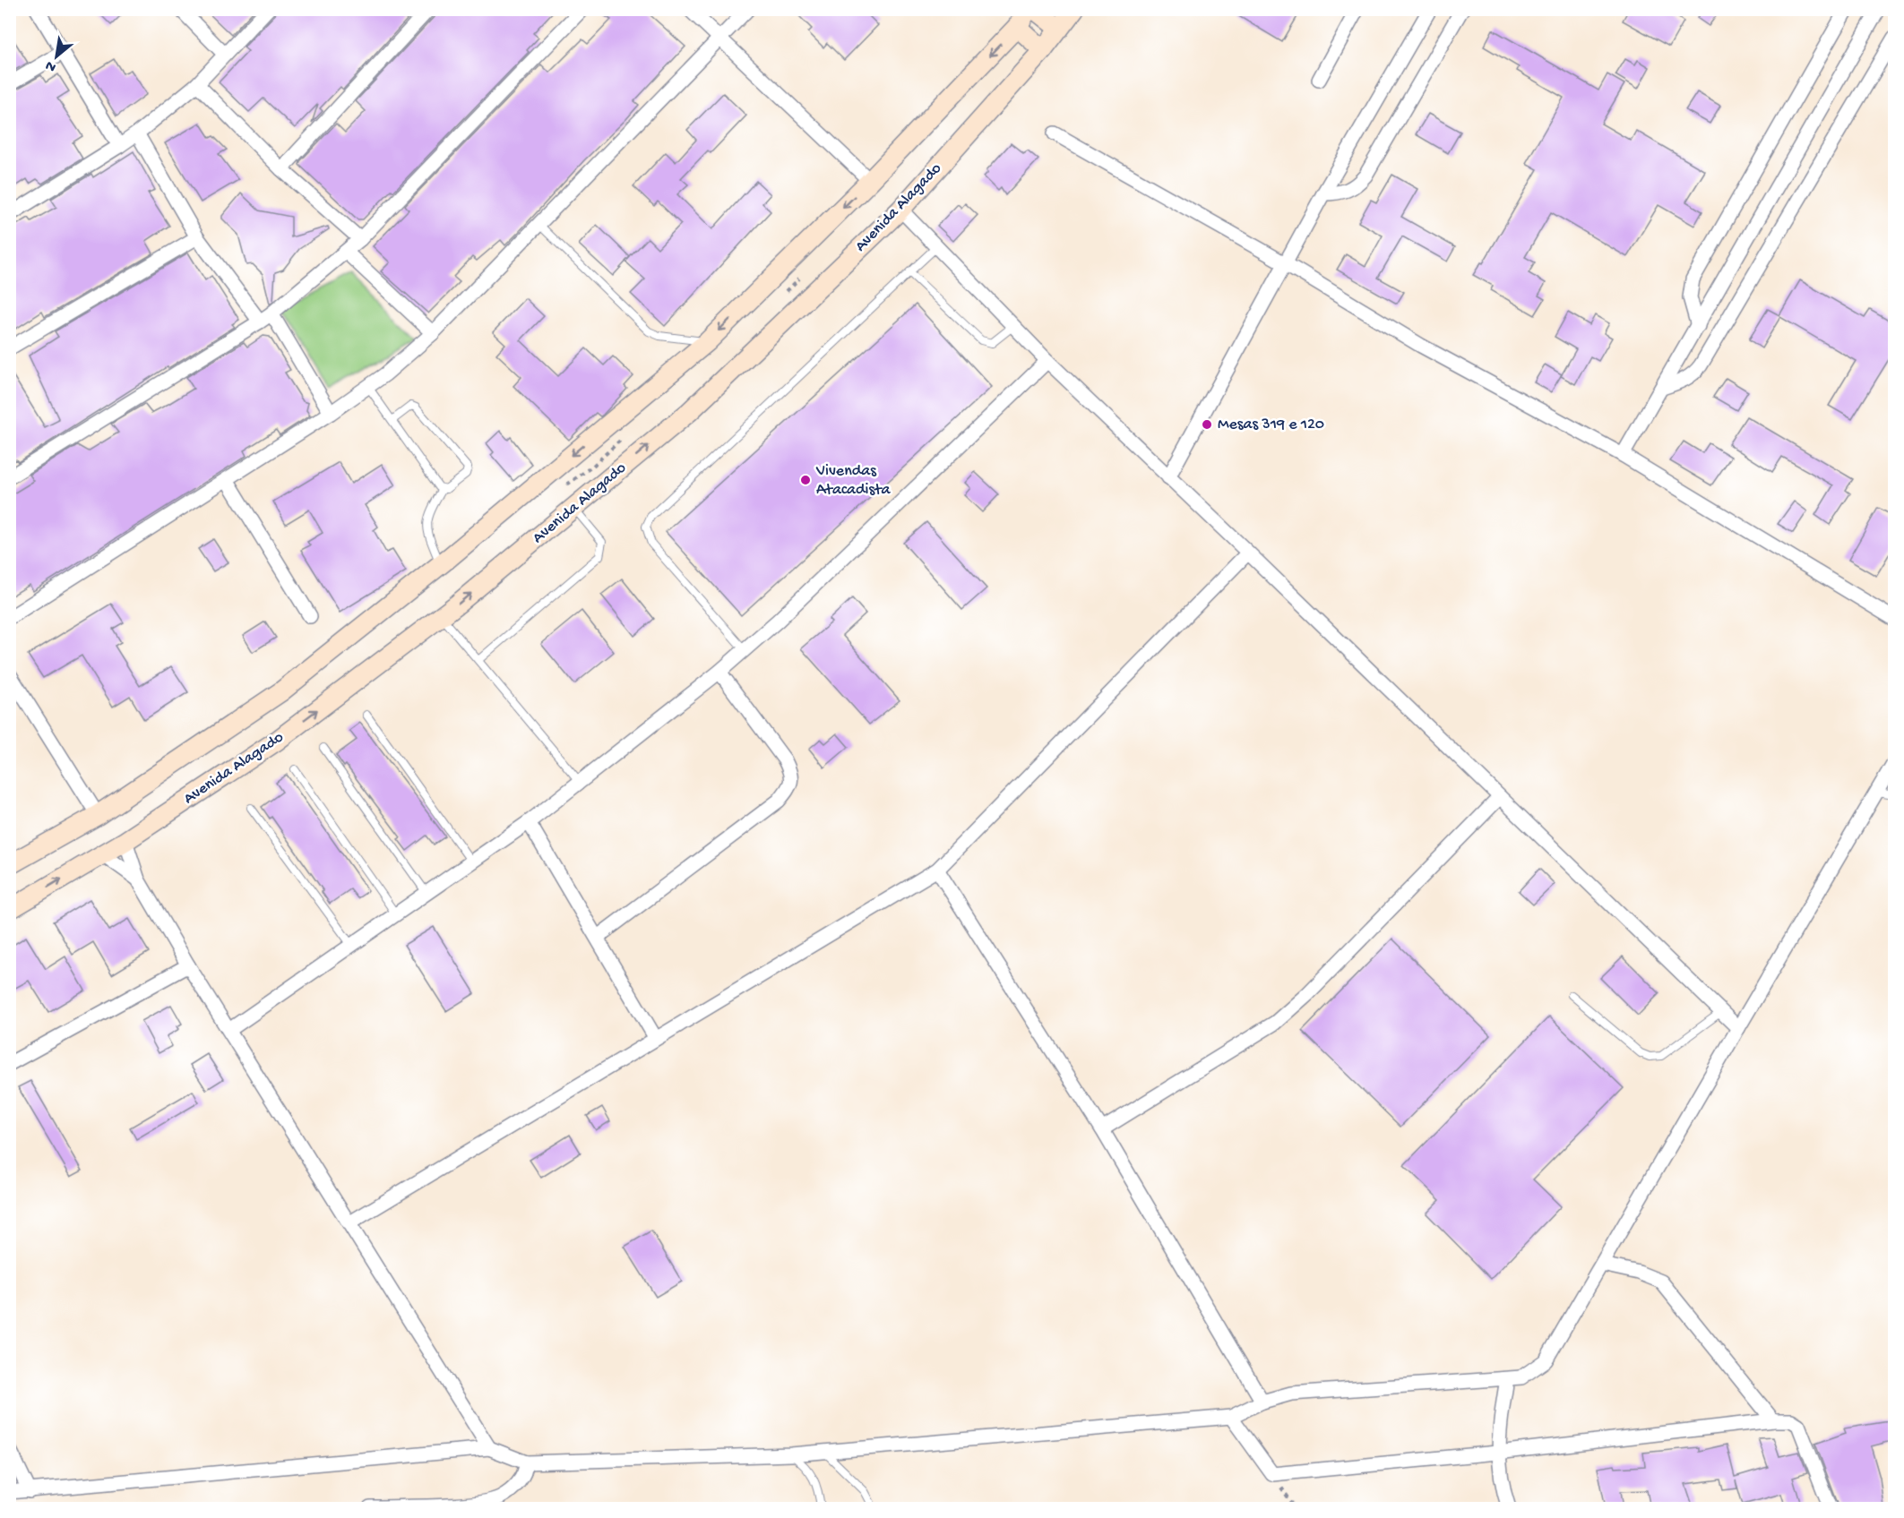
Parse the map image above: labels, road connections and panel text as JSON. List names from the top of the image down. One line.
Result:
{"streets":{"main road":["Avenida Alagado"]},"places":["Mesas 319 e 120","Vivendas Atacadista"],"north":"bottom left"}
